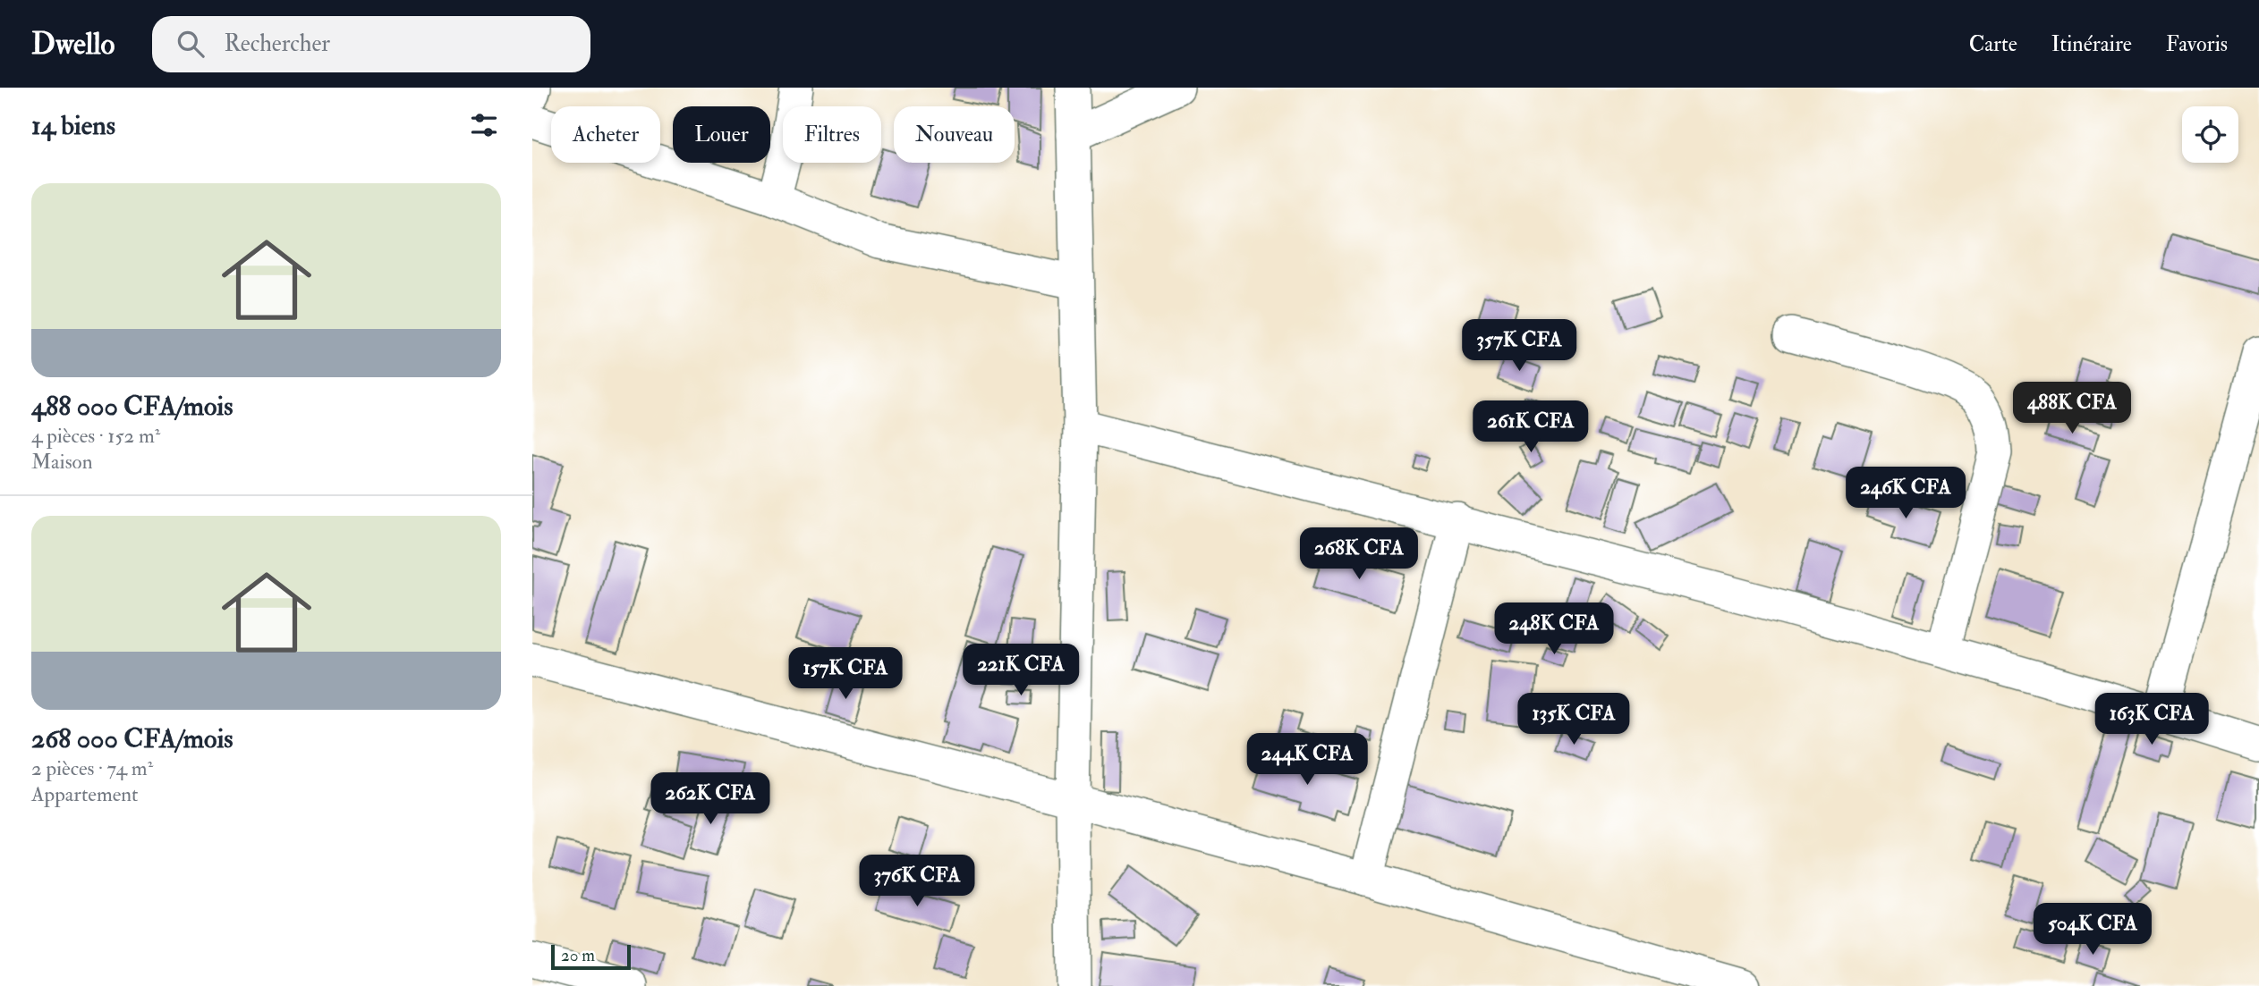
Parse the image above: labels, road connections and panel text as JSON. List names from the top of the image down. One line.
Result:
{"scale_bar":"20 m","page":{"header":"Dwello","search":"Rechercher","nav":["Carte","Itinéraire","Favoris"],"heading":"14 biens","chip":["Acheter","Louer","Filtres","Nouveau"],"list":[{"name":"488 000 CFA/mois","note":"4 pièces · 152 m² · Maison"},{"name":"268 000 CFA/mois","note":"2 pièces · 74 m² · Appartement"}],"price":["357K CFA","488K CFA","261K CFA","246K CFA","268K CFA","248K CFA","221K CFA","157K CFA","135K CFA","163K CFA","244K CFA","262K CFA","376K CFA","504K CFA"],"scale":"20 m"}}
